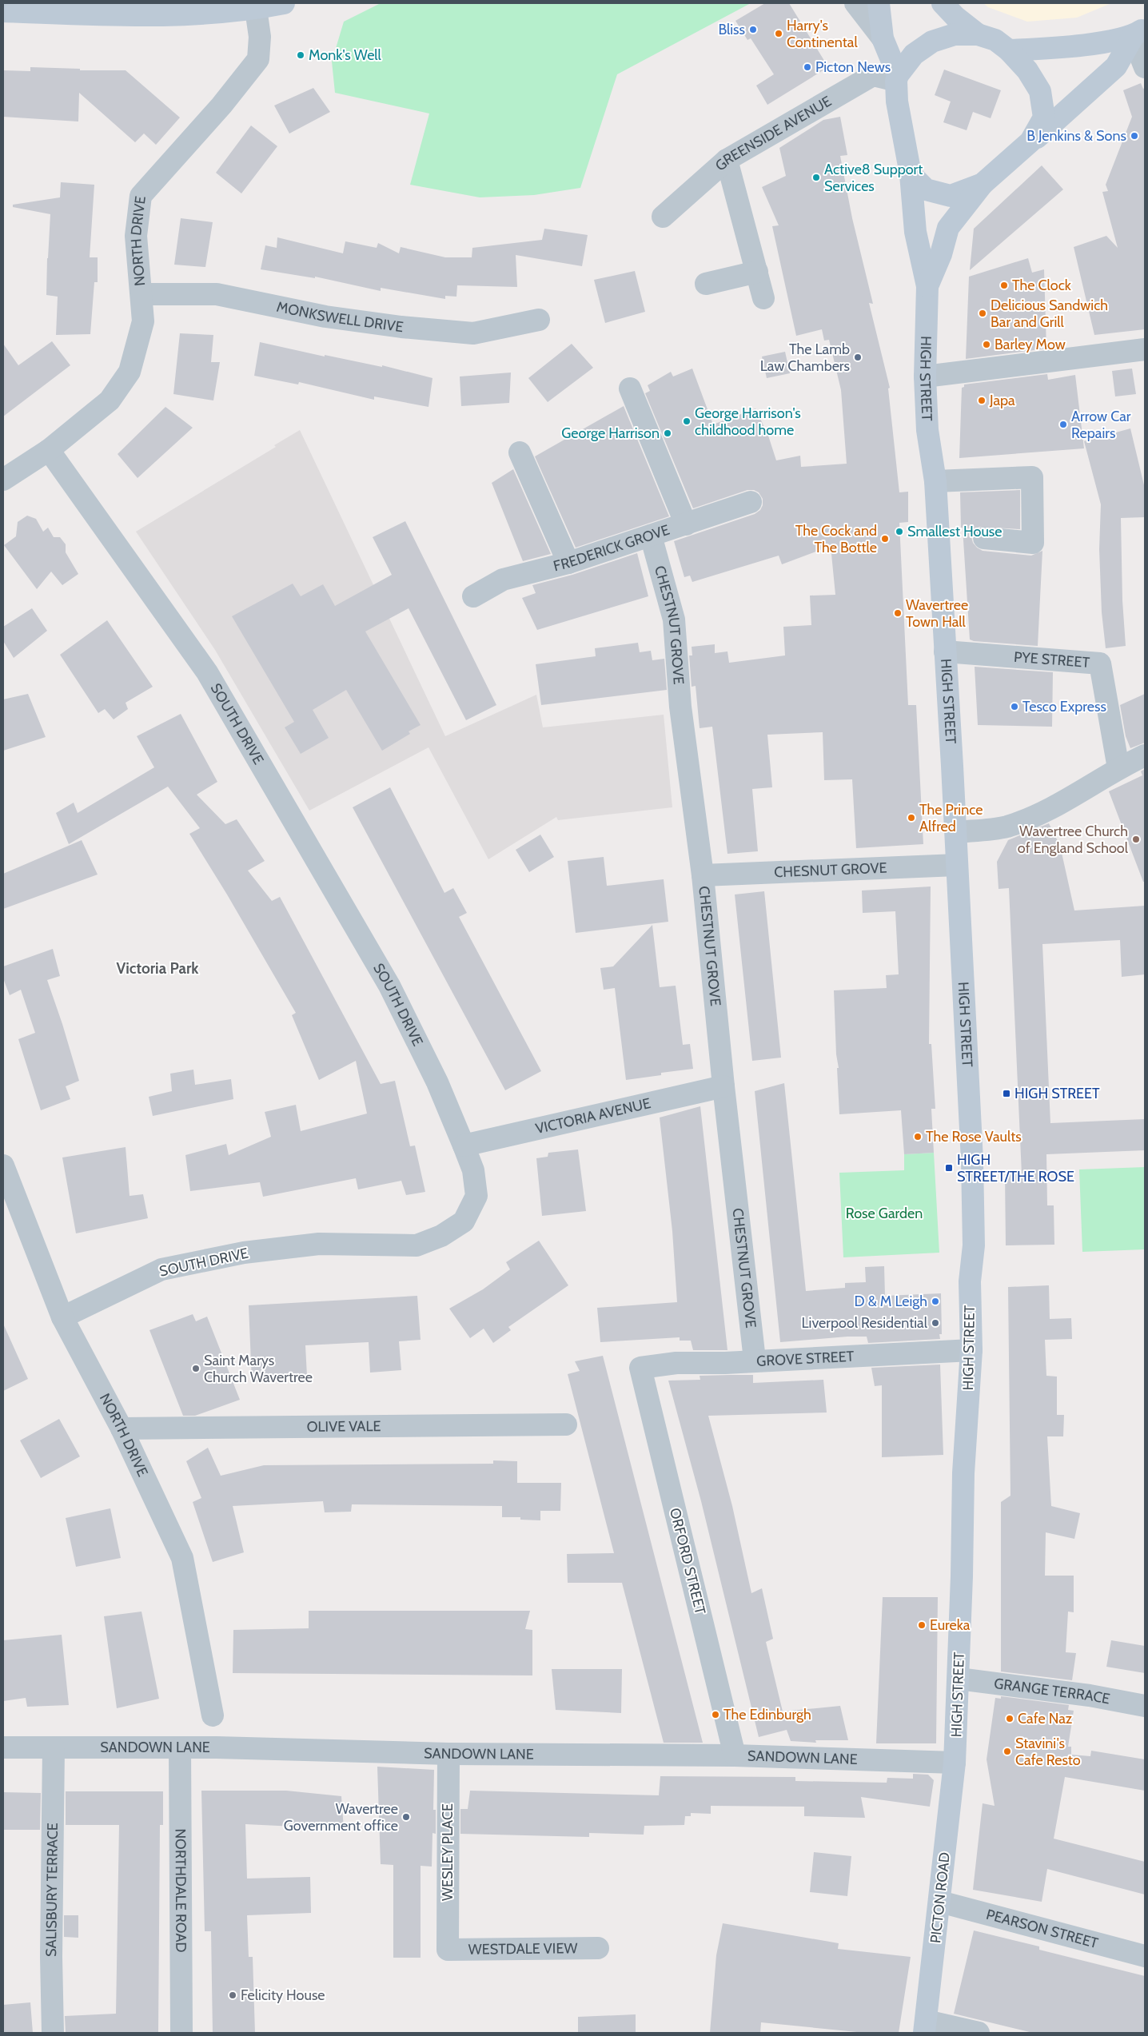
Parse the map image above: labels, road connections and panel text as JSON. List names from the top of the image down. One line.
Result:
{"streets":{"main road":["HIGH STREET","PICTON ROAD"],"street":["GREENSIDE AVENUE","NORTH DRIVE","MONKSWELL DRIVE","FREDERICK GROVE","CHESTNUT GROVE","PYE STREET","SOUTH DRIVE","CHESNUT GROVE","VICTORIA AVENUE","GROVE STREET","OLIVE VALE","ORFORD STREET","GRANGE TERRACE","SANDOWN LANE","WESLEY PLACE","SALISBURY TERRACE","NORTHDALE ROAD","PEARSON STREET","WESTDALE VIEW"]},"crossings":[["GREENSIDE AVENUE","HIGH STREET"],["NORTH DRIVE","MONKSWELL DRIVE"],["NORTH DRIVE","SOUTH DRIVE"],["NORTH DRIVE","OLIVE VALE"],["HIGH STREET","PYE STREET"],["HIGH STREET","CHESNUT GROVE"],["HIGH STREET","GROVE STREET"],["HIGH STREET","GRANGE TERRACE"],["HIGH STREET","SANDOWN LANE"],["HIGH STREET","PICTON ROAD"],["FREDERICK GROVE","CHESTNUT GROVE"],["CHESTNUT GROVE","CHESNUT GROVE"],["CHESTNUT GROVE","VICTORIA AVENUE"],["CHESTNUT GROVE","GROVE STREET"],["SOUTH DRIVE","VICTORIA AVENUE"],["GROVE STREET","ORFORD STREET"],["ORFORD STREET","SANDOWN LANE"],["SANDOWN LANE","WESLEY PLACE"],["SANDOWN LANE","SALISBURY TERRACE"],["SANDOWN LANE","NORTHDALE ROAD"],["SANDOWN LANE","PICTON ROAD"],["WESLEY PLACE","WESTDALE VIEW"],["PICTON ROAD","PEARSON STREET"]],"districts":["Victoria Park"],"parks":["Rose Garden"],"places":{"other":["Bliss","Harry's Continental","Monk's Well","Picton News","B Jenkins & Sons","Active8 Support Services","The Clock","Delicious Sandwich Bar and Grill","Barley Mow","The Lamb Law Chambers","Japa","George Harrison's childhood home","Arrow Car Repairs","George Harrison","Smallest House","The Cock and The Bottle","Wavertree Town Hall","Tesco Express","The Prince Alfred","Wavertree Church of England School","The Rose Vaults","D & M Leigh","Liverpool Residential","Saint Marys Church Wavertree","Eureka","The Edinburgh","Cafe Naz","Stavini's Cafe Resto","Wavertree Government office","Felicity House"],"transit":["HIGH STREET","HIGH STREET/THE ROSE"]}}
